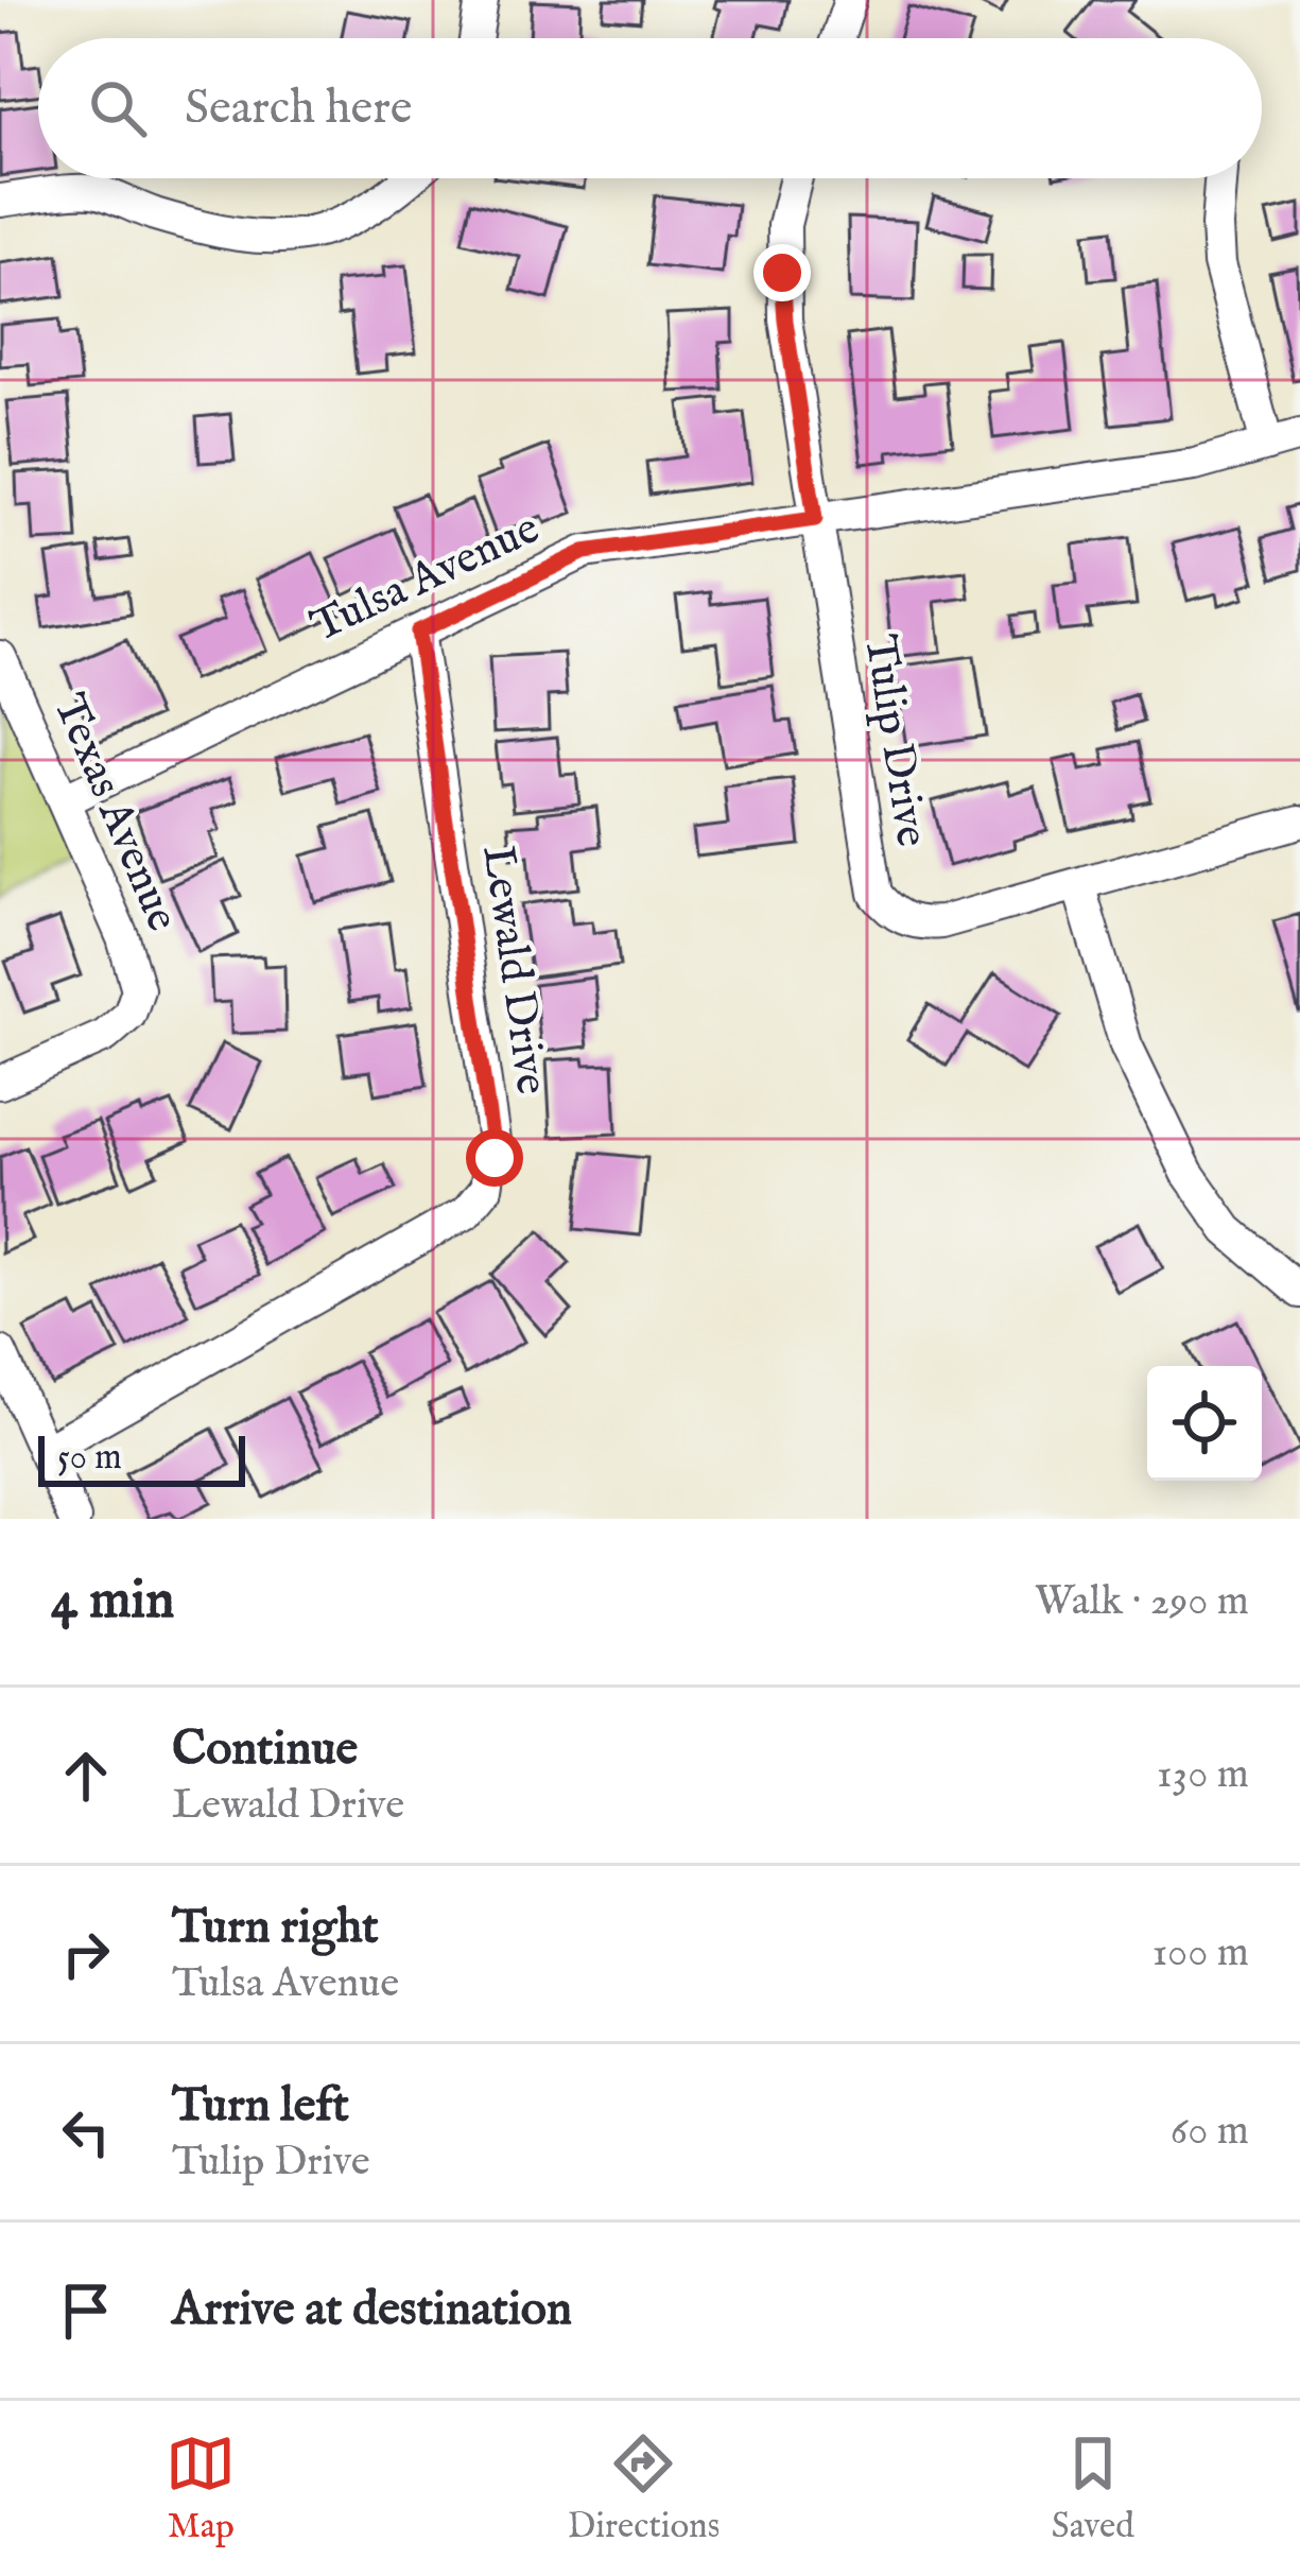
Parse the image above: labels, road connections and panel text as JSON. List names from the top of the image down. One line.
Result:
{"streets":{"street":["Tulsa Avenue","Tulip Drive","Texas Avenue","Lewald Drive"]},"crossings":[["Tulsa Avenue","Tulip Drive"],["Tulsa Avenue","Texas Avenue"],["Tulsa Avenue","Lewald Drive"]],"scale_bar":"50 m","page":{"search":"Search here","scale":"50 m","heading":["4 min","Walk · 290 m"],"list":[["Continue","Lewald Drive","130 m"],["Turn right","Tulsa Avenue","100 m"],["Turn left","Tulip Drive","60 m"],"Arrive at destination"],"nav":["Map","Directions","Saved"]}}
